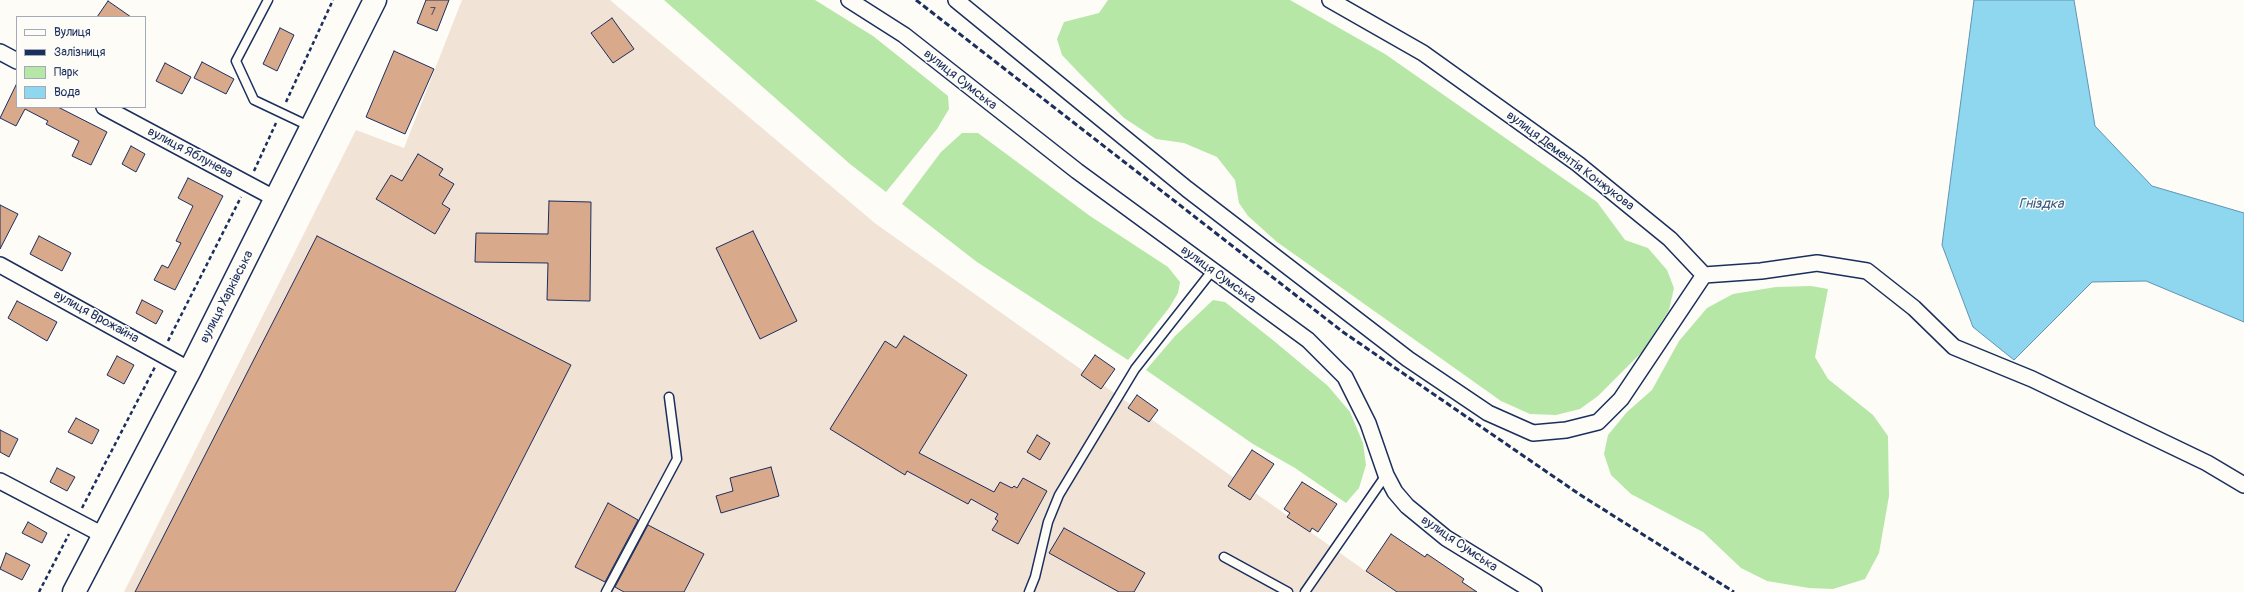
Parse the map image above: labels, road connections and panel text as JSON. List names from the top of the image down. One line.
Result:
{"streets":{"main road":["вулиця Харківська"],"street":["вулиця Сумська","вулиця Яблунева","вулиця Дементія Конжукова","вулиця Врожайна"]},"crossings":[["вулиця Яблунева","вулиця Харківська"],["вулиця Харківська","вулиця Врожайна"]],"water":["Гніздка"],"house_numbers":["7"],"legend":["Вулиця","Залізниця","Парк","Вода"]}
